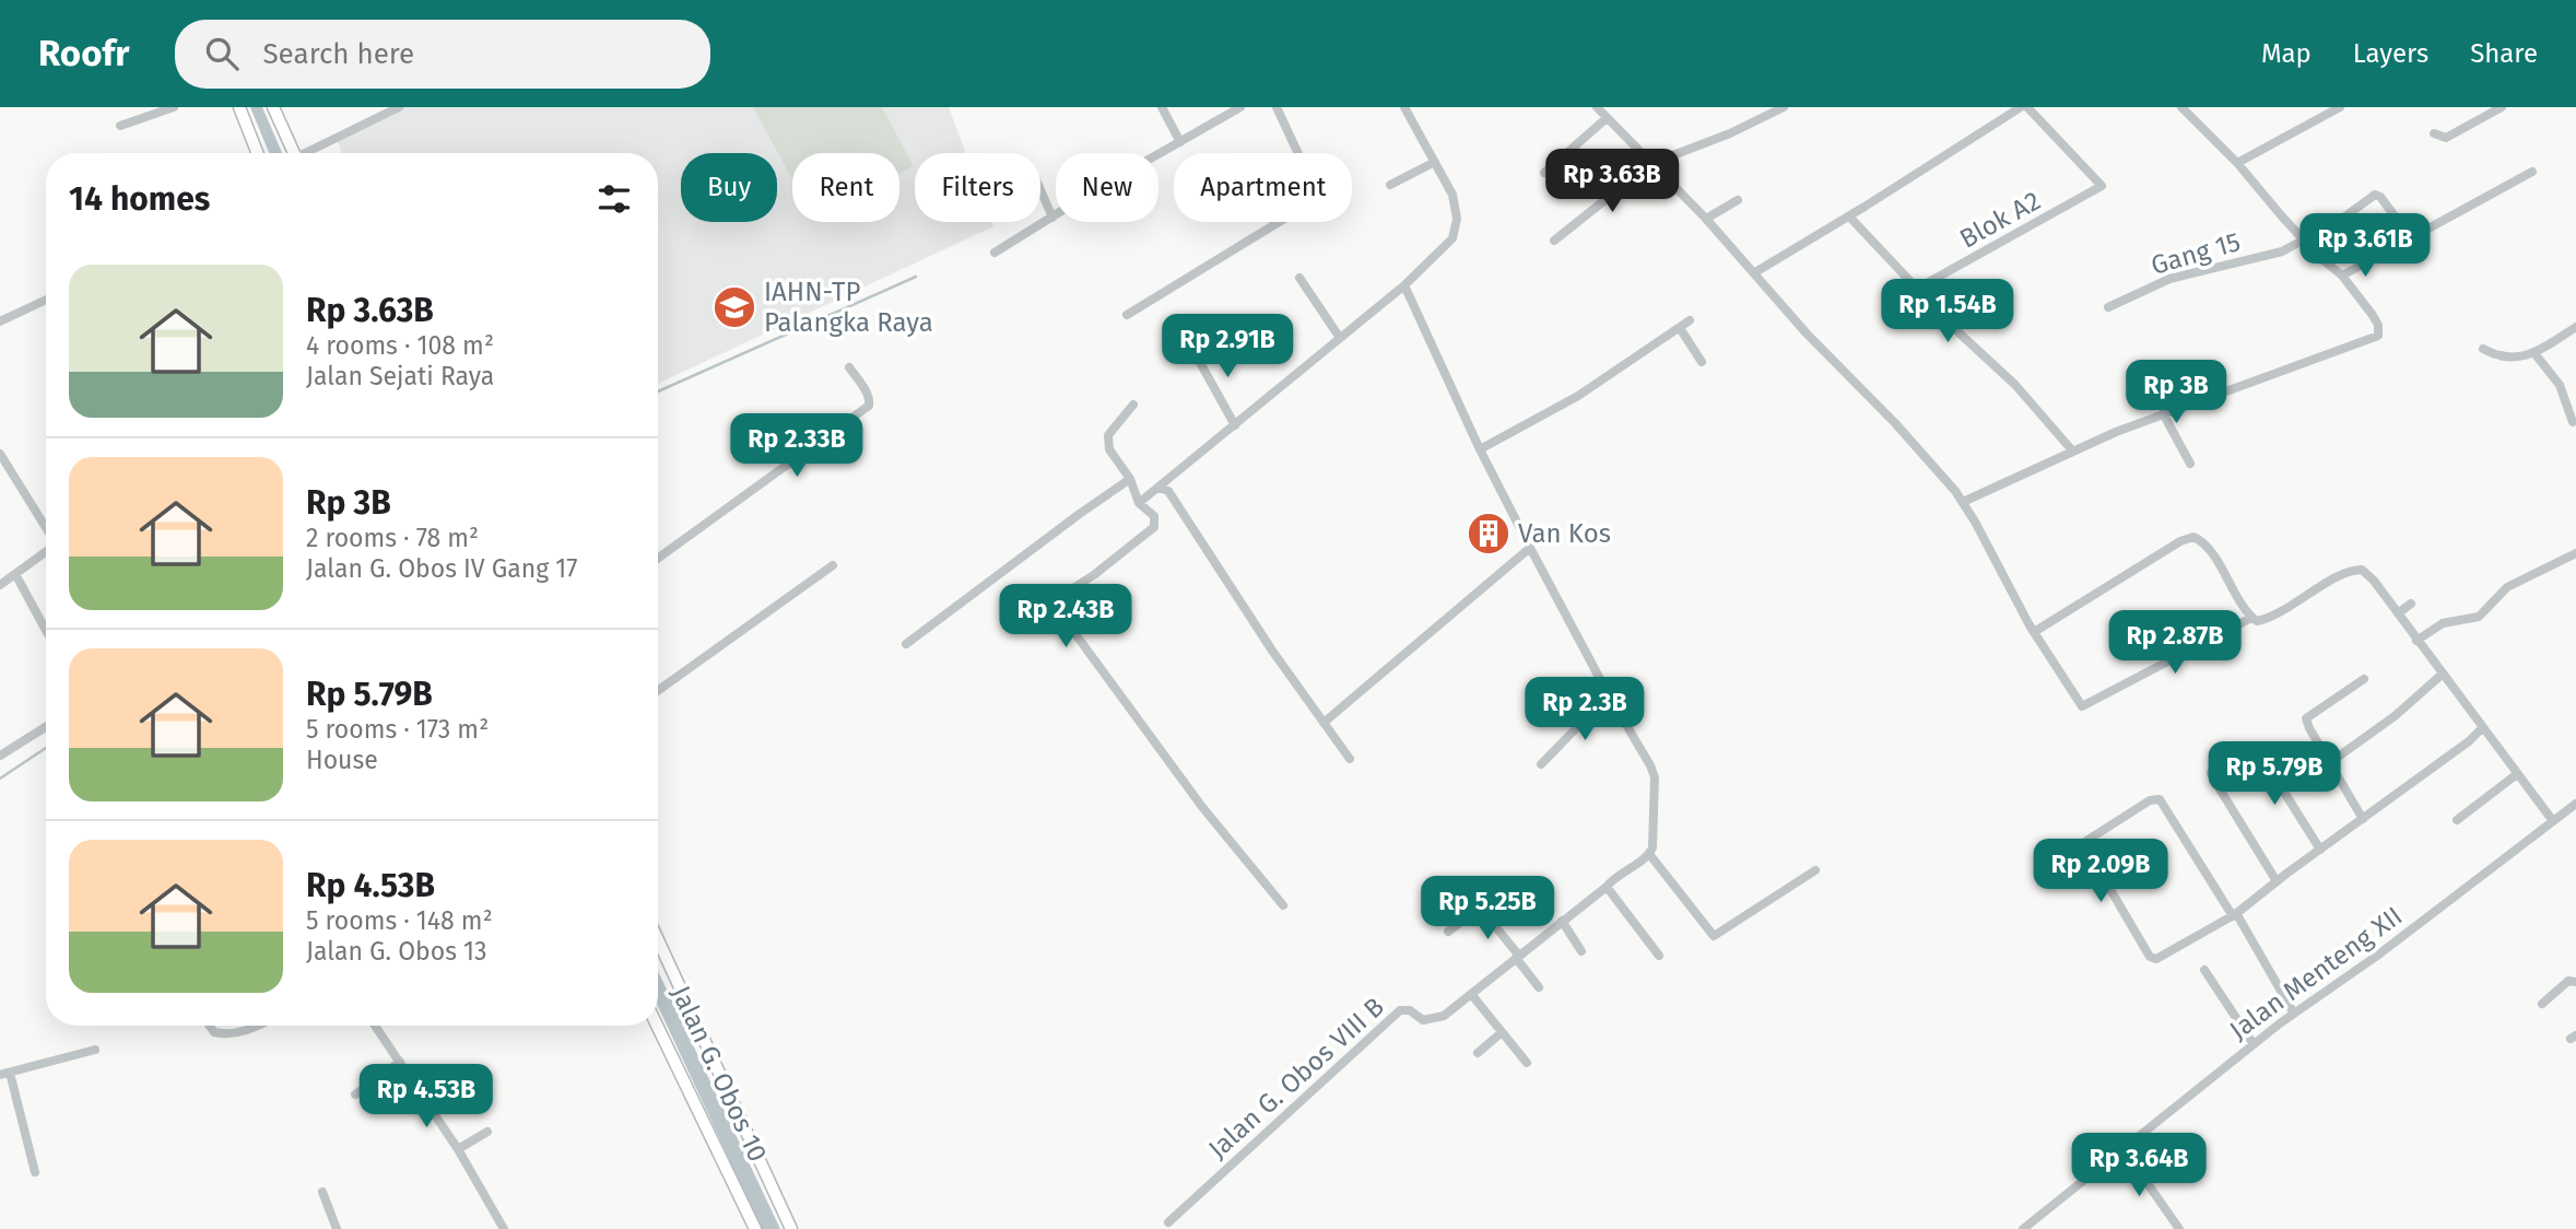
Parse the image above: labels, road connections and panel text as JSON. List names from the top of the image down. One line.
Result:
{"streets":{"street":["Blok A2","Gang 15","Jalan Menteng XII","Jalan G. Obos 10","Jalan G. Obos VIII B"]},"places":{"school or university":["IAHN-TP Palangka Raya"],"building":["Van Kos"]},"page":{"header":"Roofr","search":"Search here","nav":["Map","Layers","Share"],"price":["Rp 3.63B","Rp 3.61B","Rp 1.54B","Rp 2.91B","Rp 3B","Rp 2.33B","Rp 2.43B","Rp 2.87B","Rp 2.3B","Rp 5.79B","Rp 2.09B","Rp 5.25B","Rp 4.53B","Rp 3.64B"],"chip":["Buy","Rent","Filters","New","Apartment"],"heading":"14 homes","list":[{"name":"Rp 3.63B","note":"4 rooms · 108 m² · Jalan Sejati Raya"},{"name":"Rp 3B","note":"2 rooms · 78 m² · Jalan G. Obos IV Gang 17"},{"name":"Rp 5.79B","note":"5 rooms · 173 m² · House"},{"name":"Rp 4.53B","note":"5 rooms · 148 m² · Jalan G. Obos 13"}]}}
